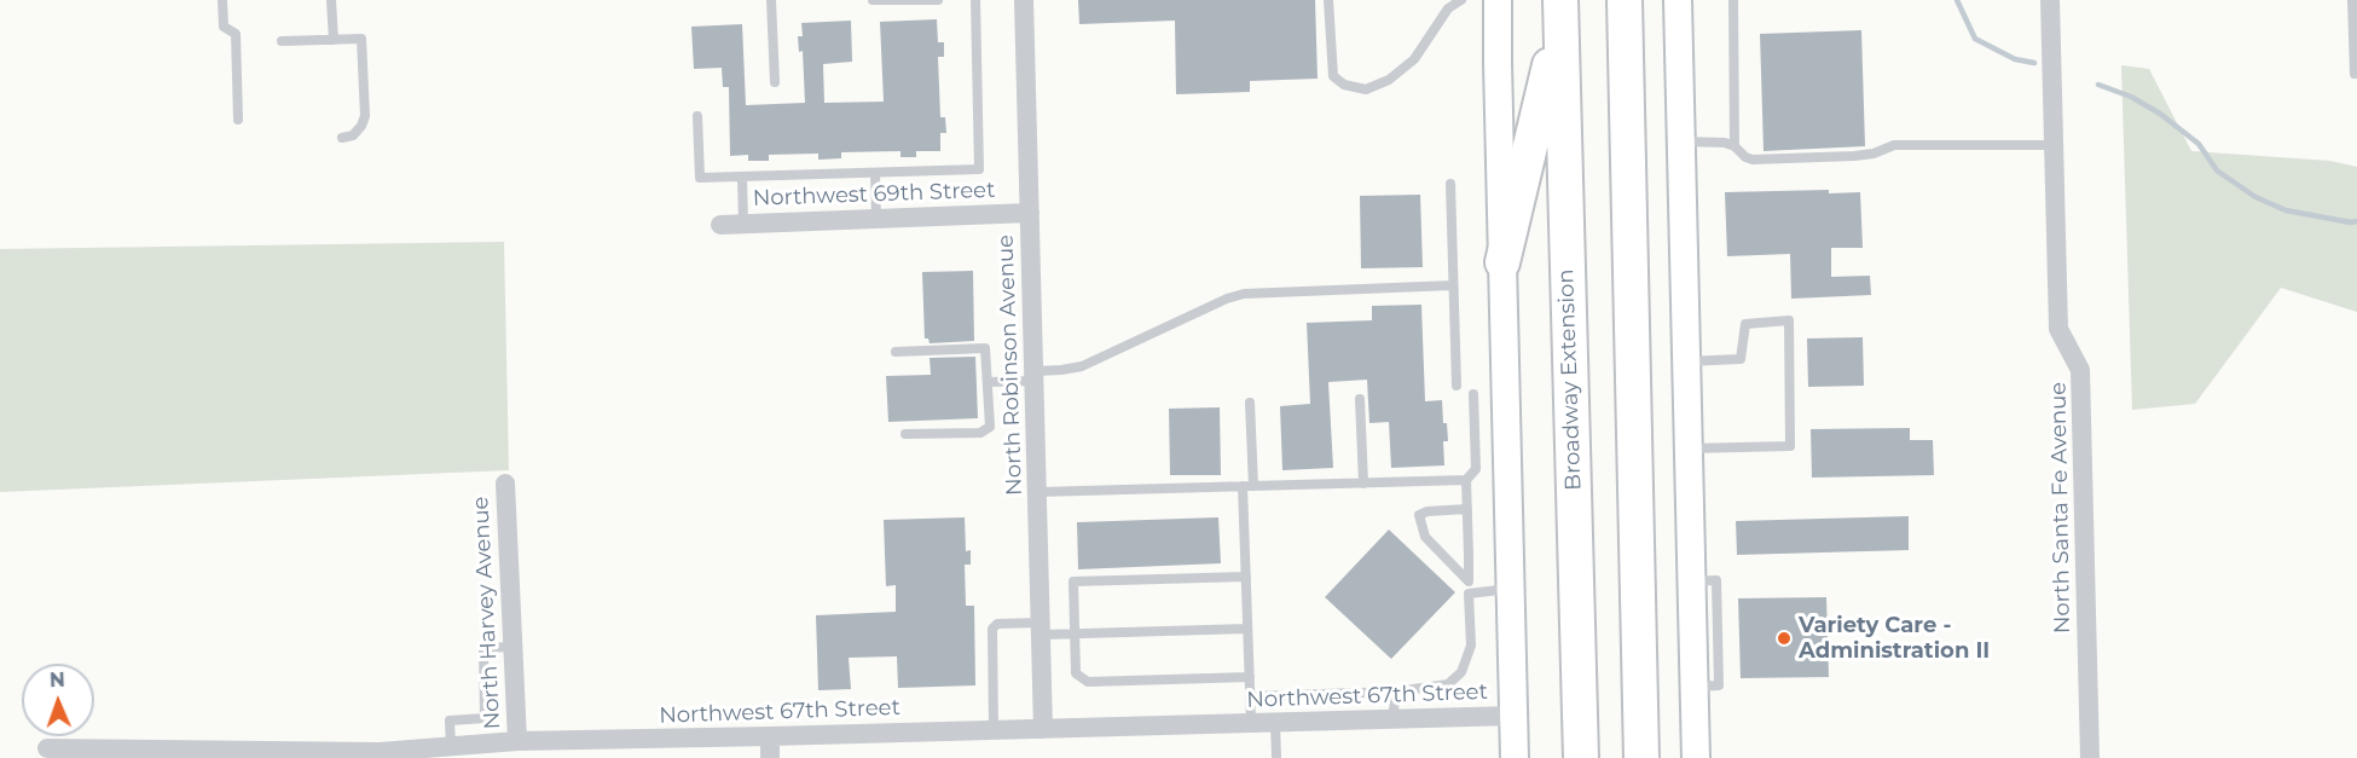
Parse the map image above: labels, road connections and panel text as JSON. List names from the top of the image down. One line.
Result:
{"streets":{"highway":["Broadway Extension"],"street":["Northwest 69th Street","North Robinson Avenue","North Santa Fe Avenue","North Harvey Avenue","Northwest 67th Street"]},"crossings":[["Northwest 69th Street","North Robinson Avenue"],["North Robinson Avenue","Northwest 67th Street"],["North Harvey Avenue","Northwest 67th Street"]],"places":["Variety Care - Administration II"],"north":"top"}
